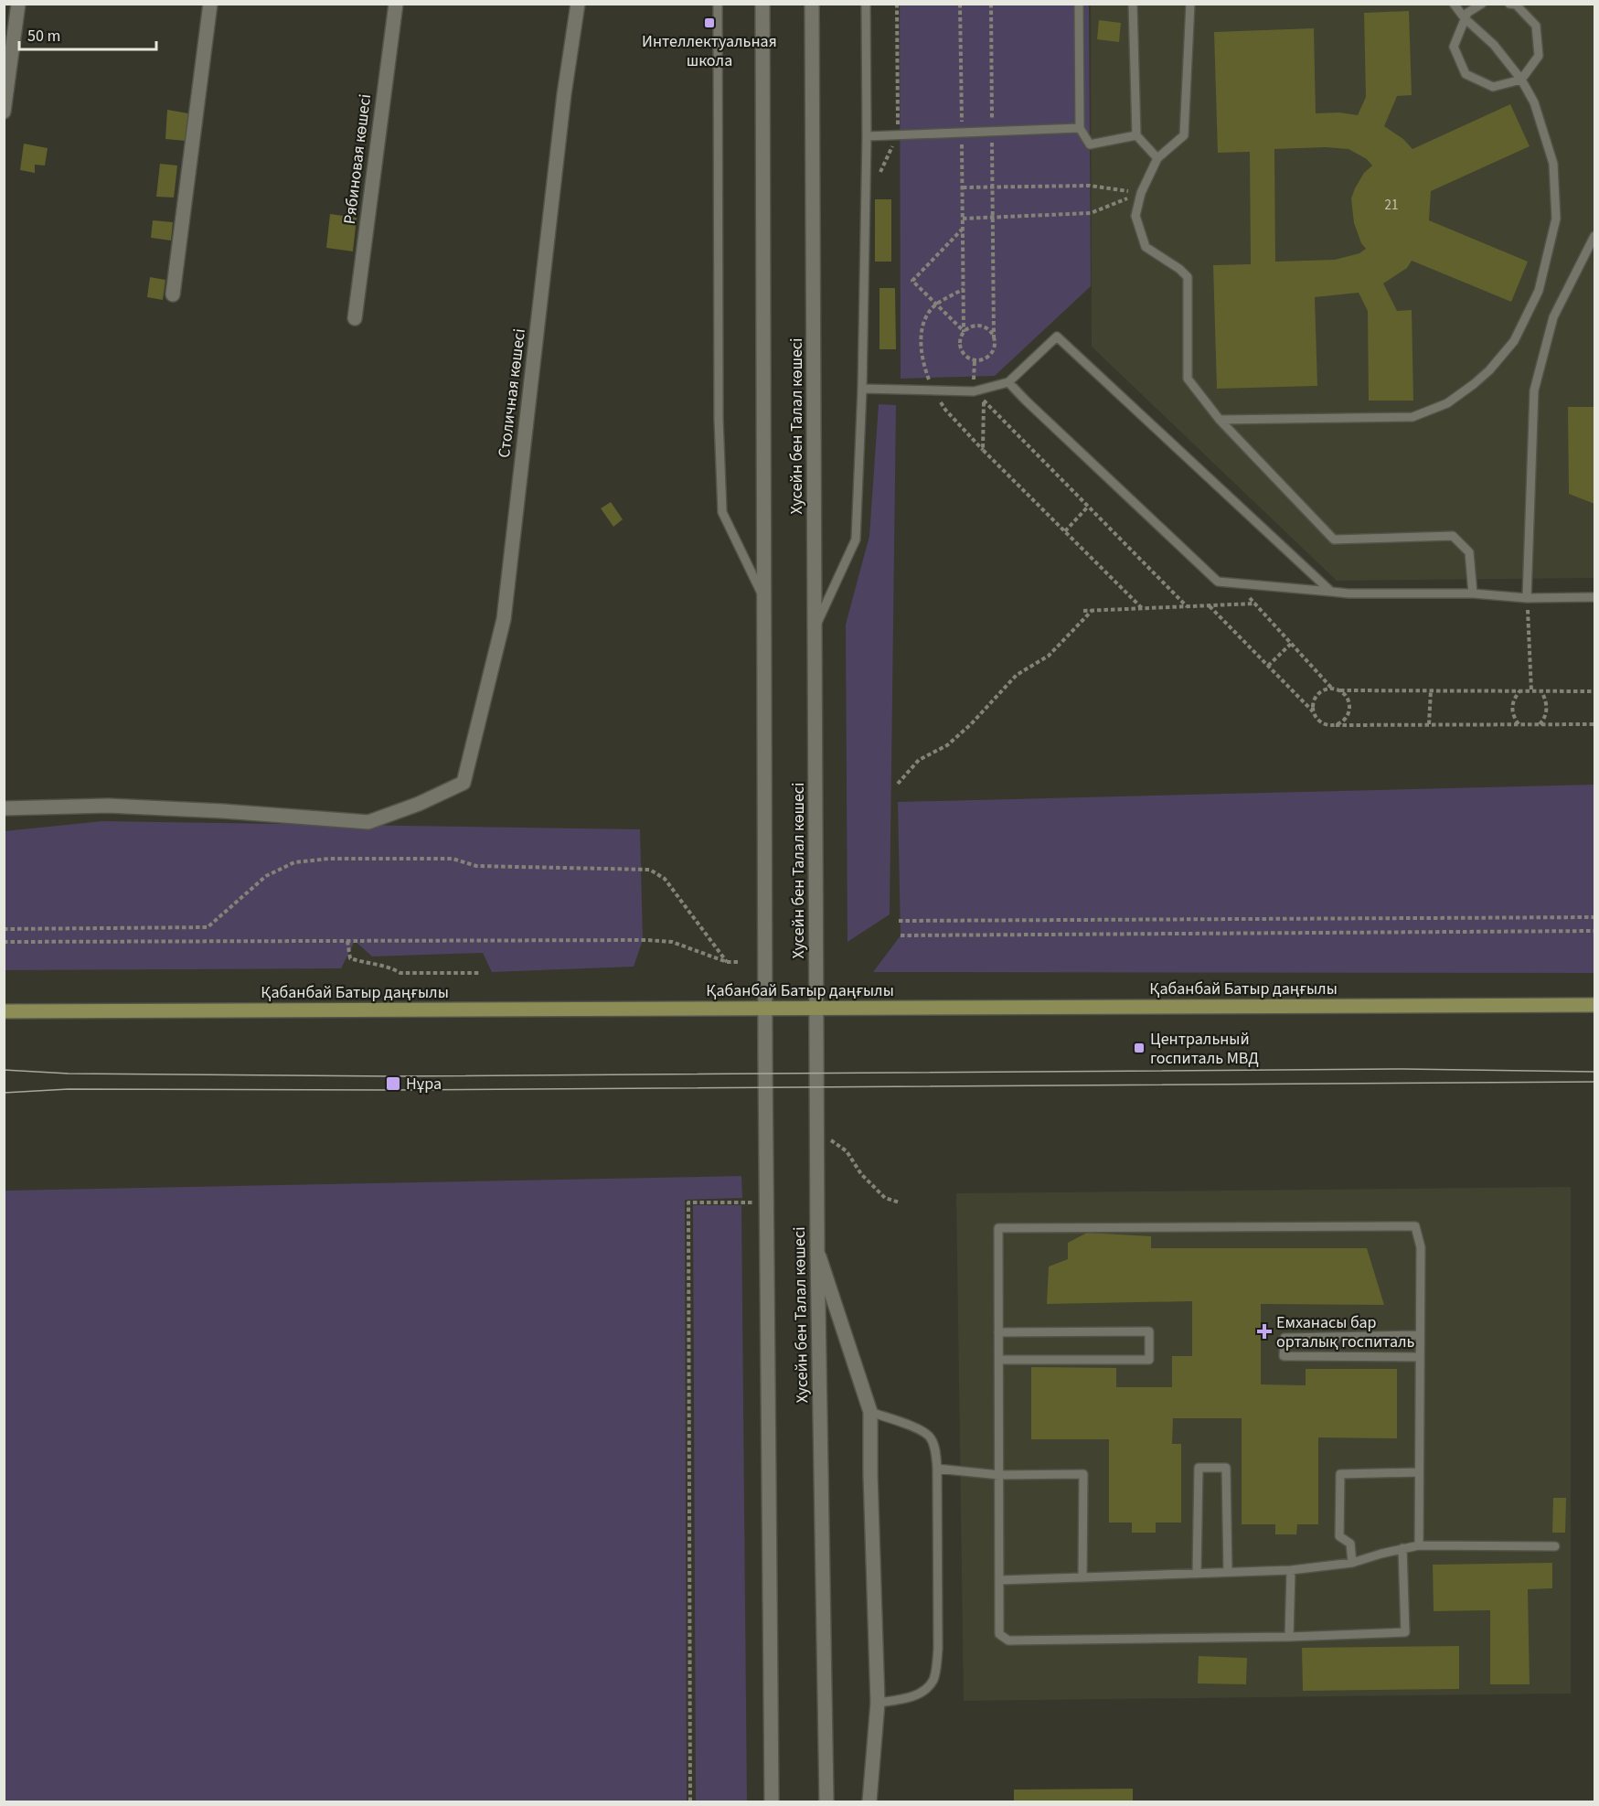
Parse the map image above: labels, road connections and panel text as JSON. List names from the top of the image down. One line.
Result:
{"streets":{"main road":["Қабанбай Батыр даңғылы"],"street":["Рябиновая көшесі","Столичная көшесі","Хусейн бен Талал көшесі"]},"crossings":[["Хусейн бен Талал көшесі","Қабанбай Батыр даңғылы"]],"places":{"transit":["Интеллектуальная школа","Центральный госпиталь МВД","Нұра"],"health":["Емханасы бар орталық госпиталь"]},"house_numbers":["21"],"scale_bar":"50 m"}
